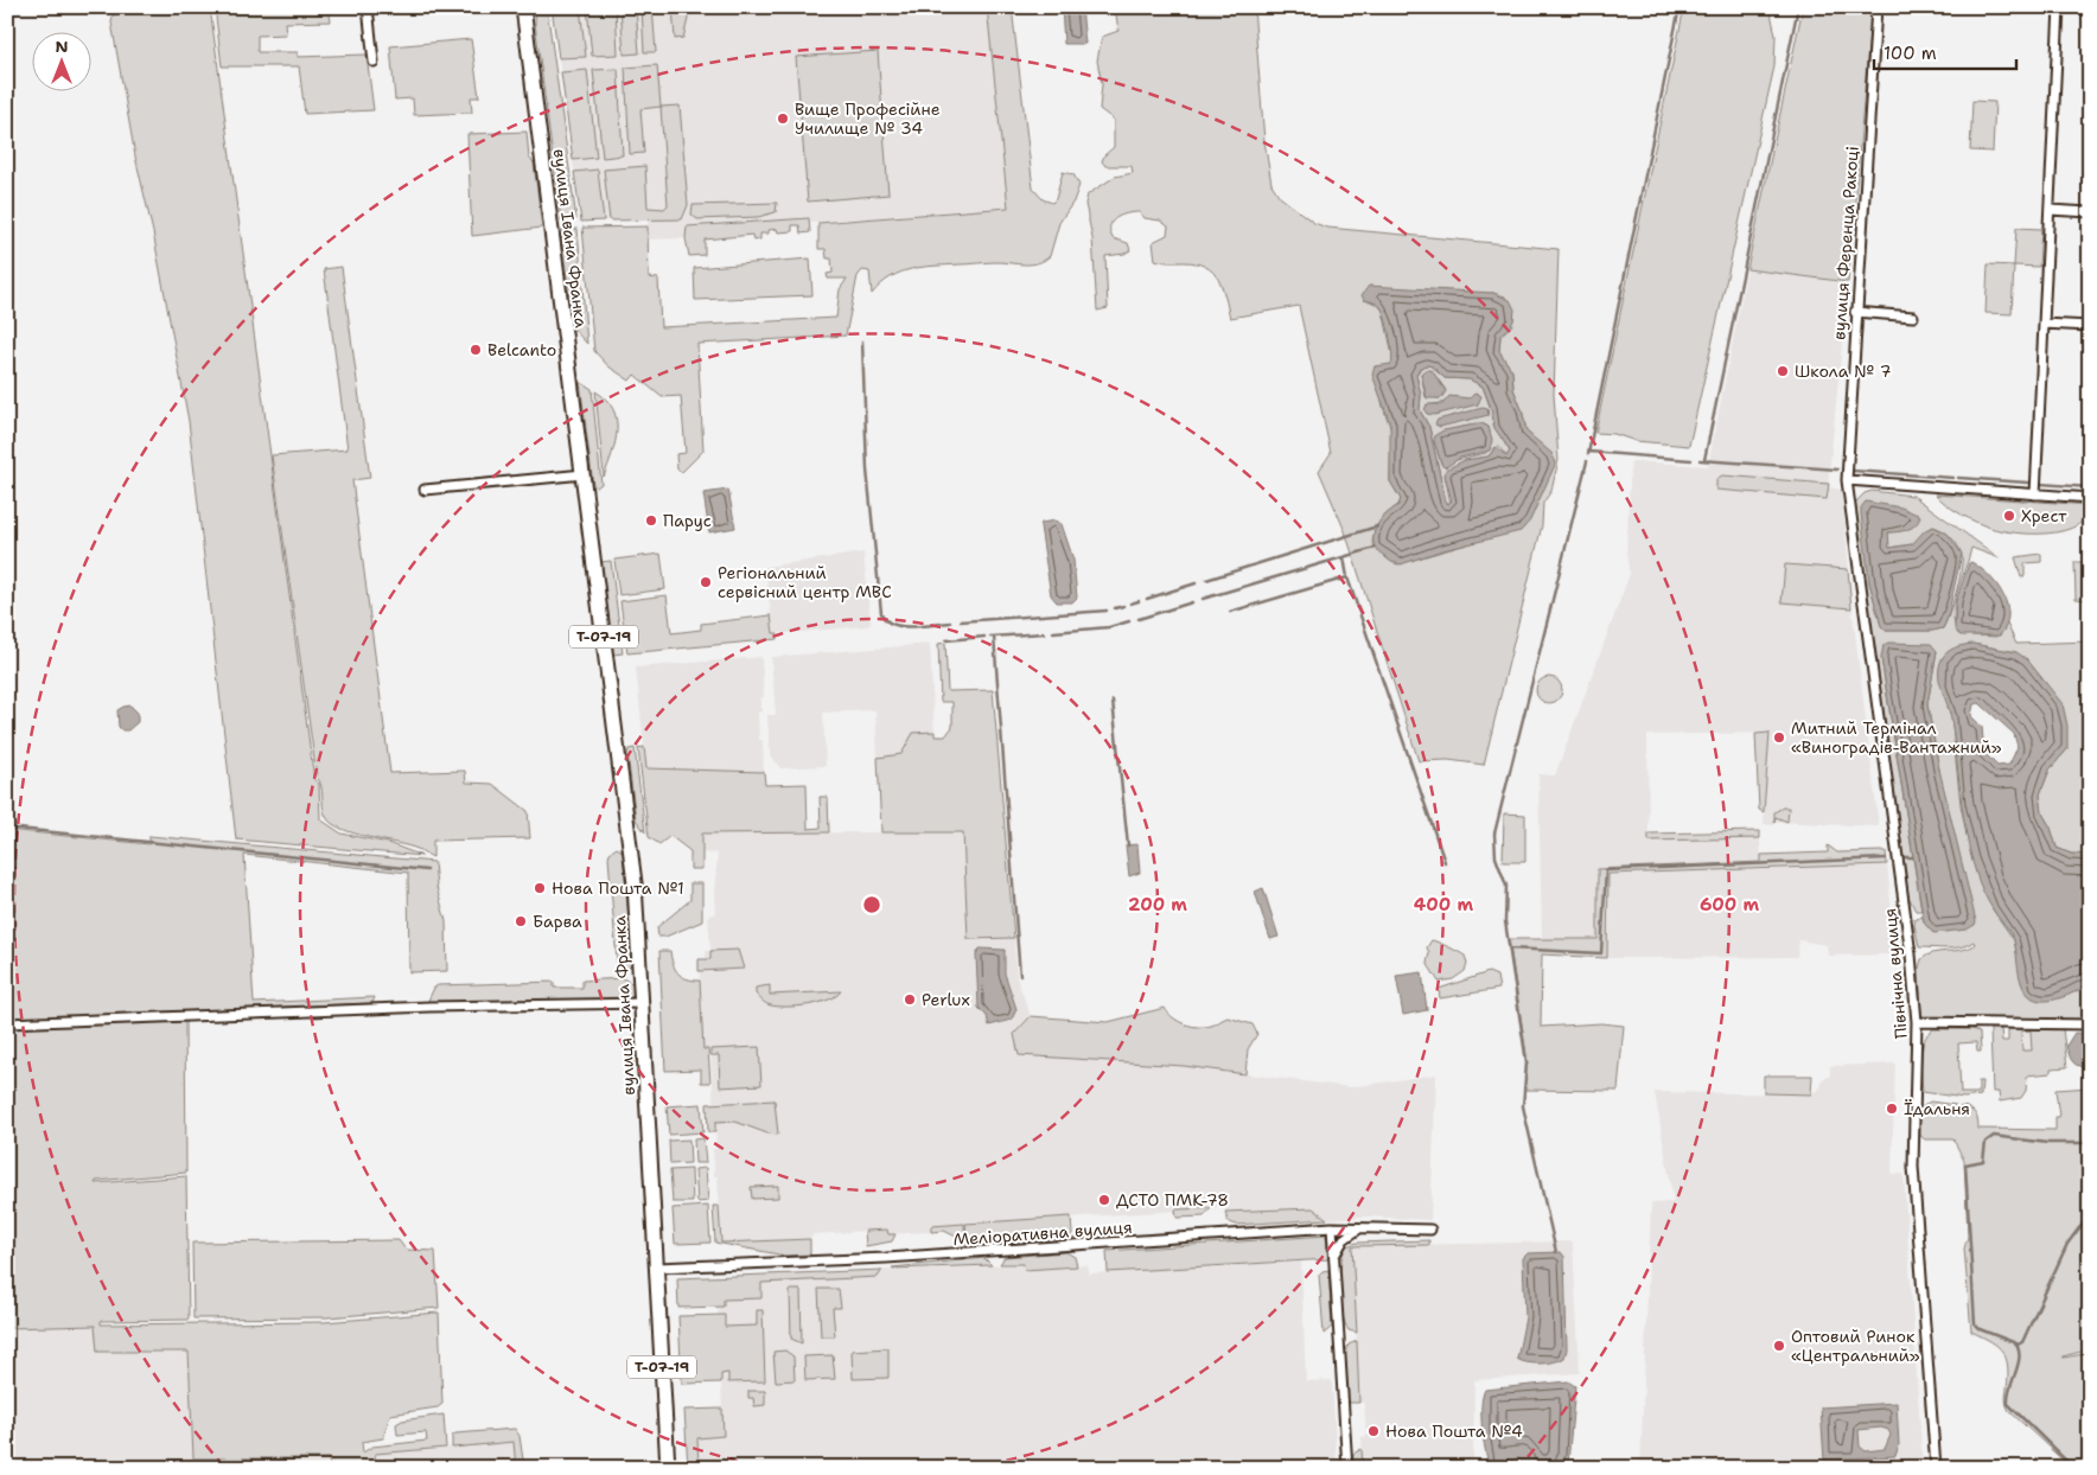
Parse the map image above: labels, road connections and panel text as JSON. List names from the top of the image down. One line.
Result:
{"streets":{"main road":["вулиця Івана Франка","Т-07-19"],"street":["вулиця Ференца Ракоці","Північна вулиця","Меліоративна вулиця"]},"crossings":[["вулиця Івана Франка","Меліоративна вулиця"],["вулиця Ференца Ракоці","Північна вулиця"]],"places":["Вище Професійне Училище № 34","Belcanto","Школа № 7","Хрест","Парус","Регіональний сервісний центр МВС","Митний Термінал «Виноградів-Вантажний»","Нова Пошта №1","Барва","Perlux","Їдальня","ДСТО ПМК-78","Оптовий Ринок «Центральний»","Нова Пошта №4"],"scale_bar":"100 m","north":"top","rings":["200 m","400 m","600 m"]}
